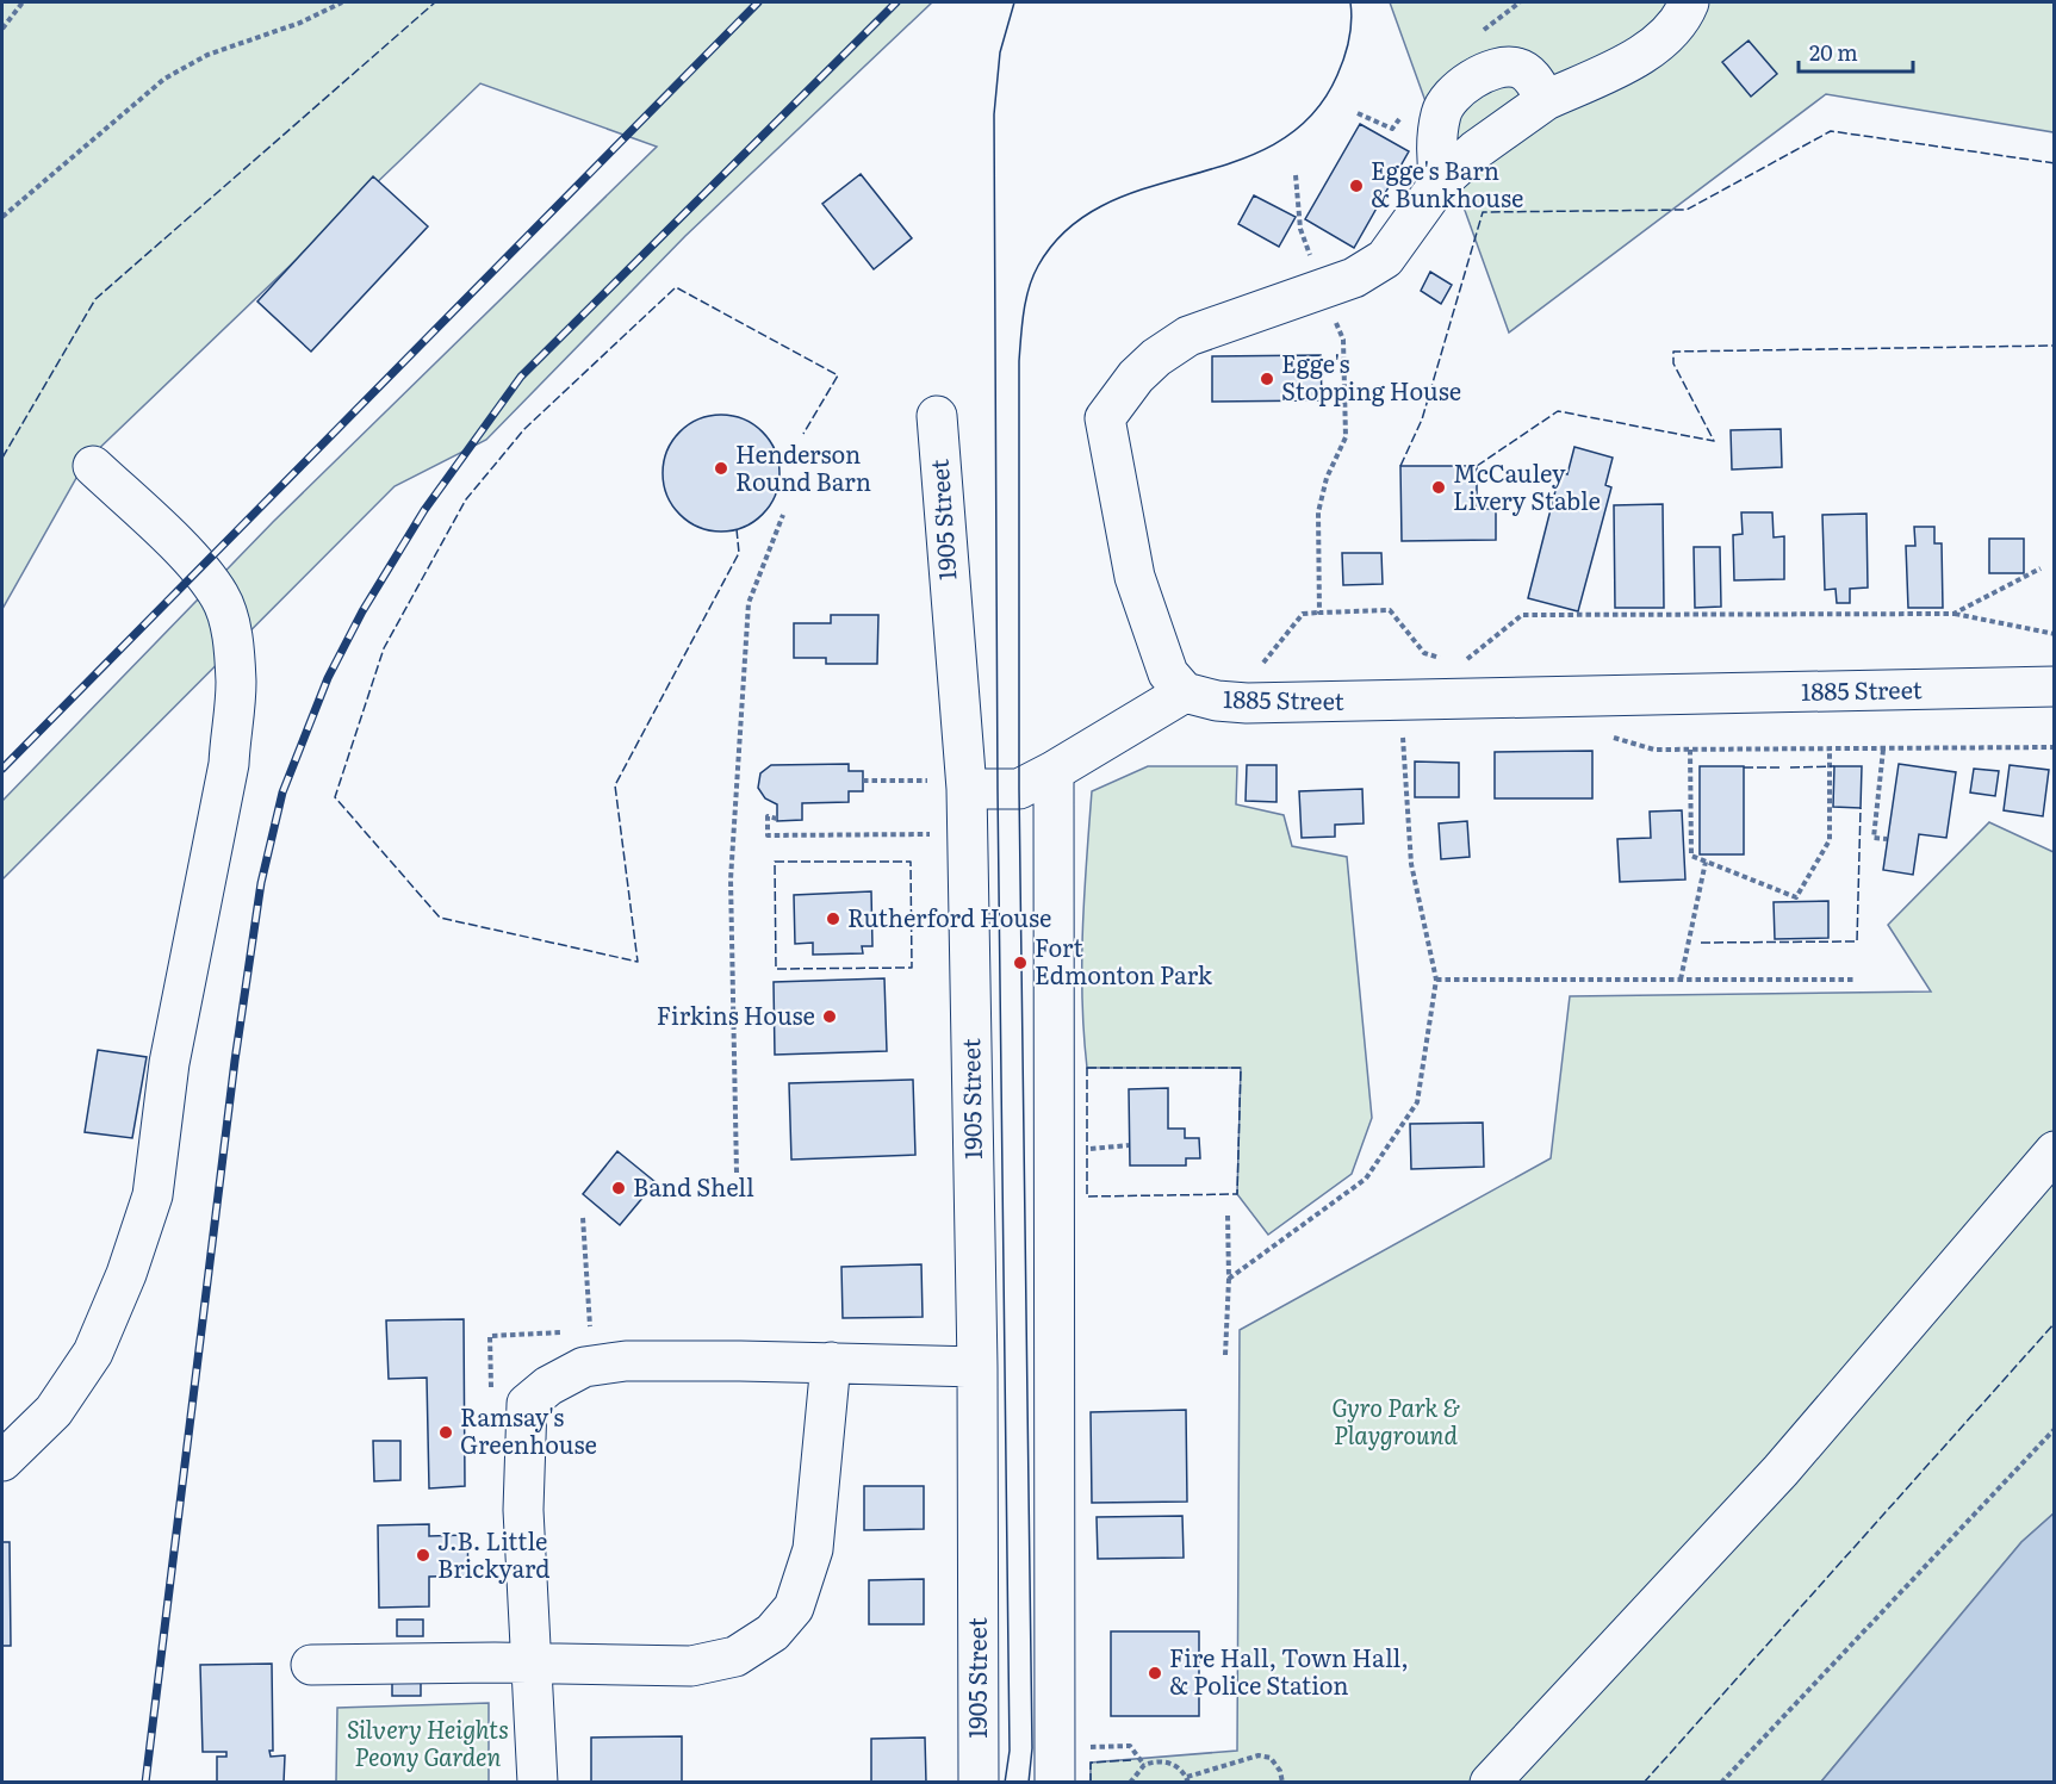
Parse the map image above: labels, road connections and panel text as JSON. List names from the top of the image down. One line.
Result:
{"streets":{"street":["1905 Street","1885 Street"]},"parks":["Gyro Park & Playground","Silvery Heights Peony Garden"],"places":["Egge's Barn & Bunkhouse","Egge's Stopping House","Henderson Round Barn","McCauley Livery Stable","Rutherford House","Fort Edmonton Park","Firkins House","Band Shell","Ramsay's Greenhouse","J.B. Little Brickyard","Fire Hall, Town Hall, & Police Station"],"scale_bar":"20 m"}
